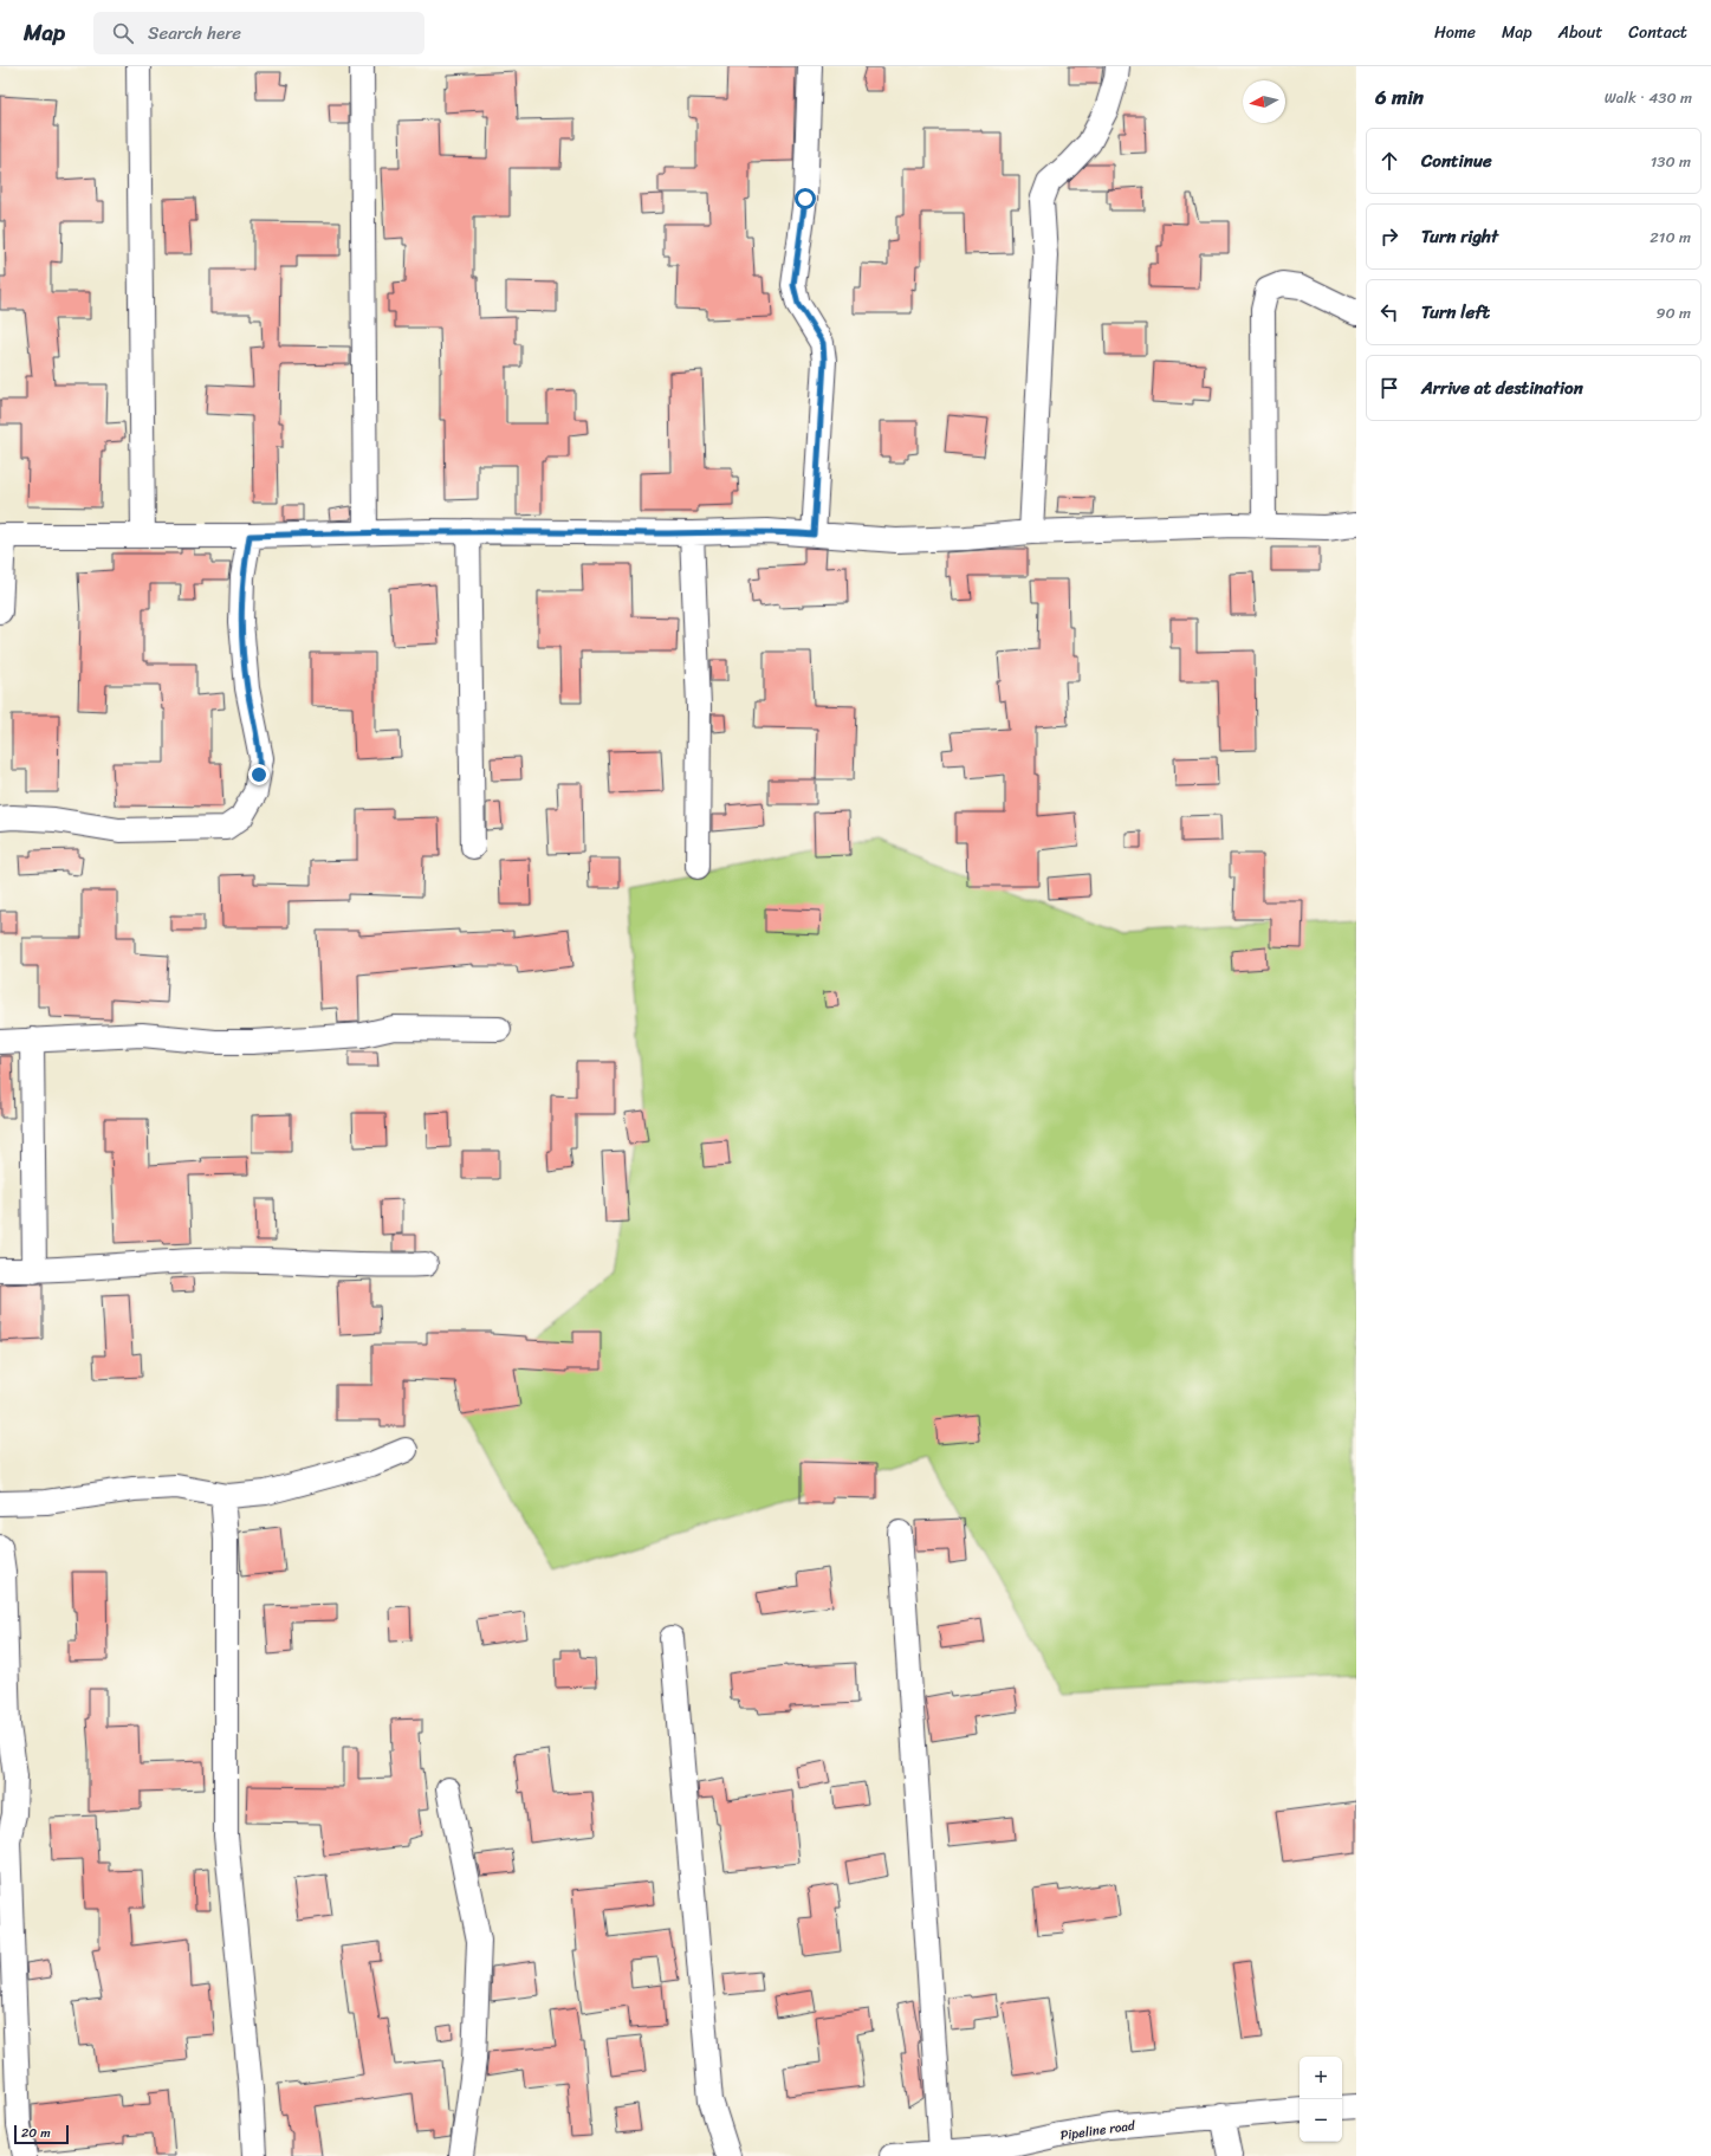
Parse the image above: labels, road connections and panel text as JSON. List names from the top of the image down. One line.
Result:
{"streets":{"street":["Pipeline road"]},"scale_bar":"20 m","north":"left","page":{"header":"Map","search":"Search here","nav":["Home","Map","About","Contact"],"heading":["6 min","Walk · 430 m"],"list":[["Continue","130 m"],["Turn right","210 m"],["Turn left","90 m"],"Arrive at destination"],"map_buttons":["+","−"],"scale":"20 m"}}
